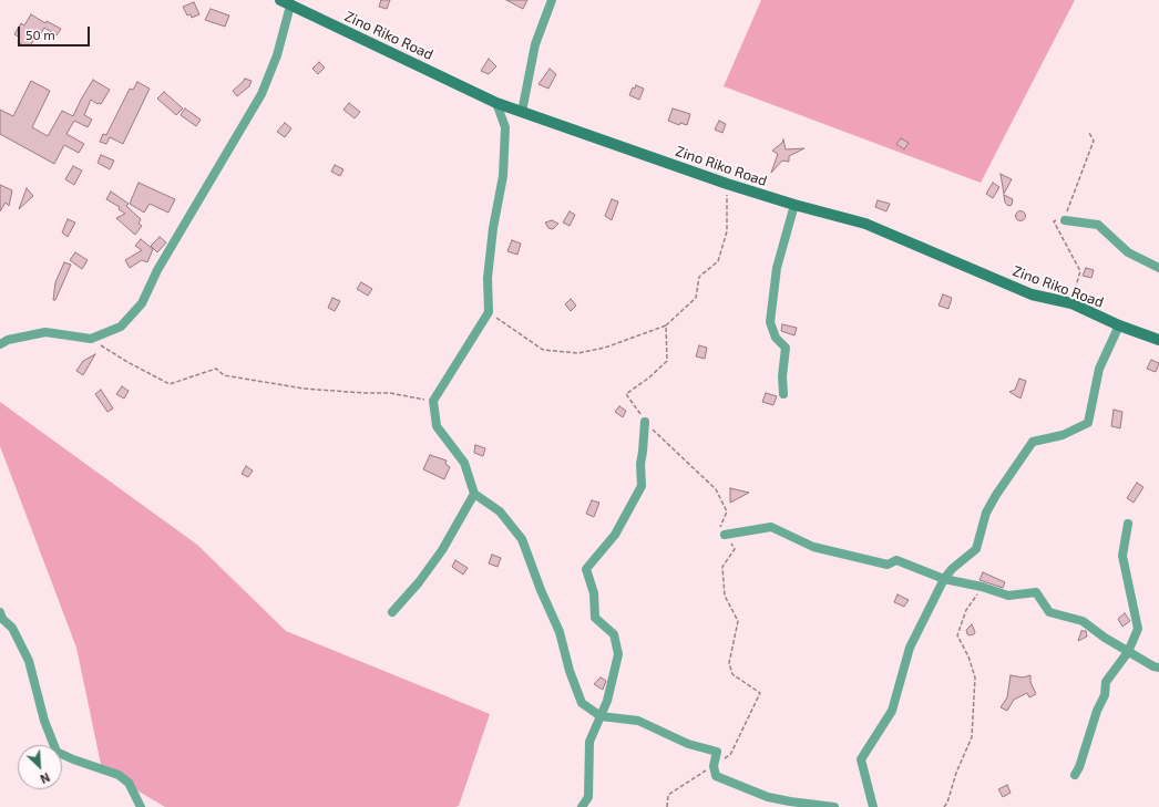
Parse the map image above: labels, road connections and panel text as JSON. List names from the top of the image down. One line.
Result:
{"streets":{"street":["Zino Riko Road"]},"scale_bar":"50 m","north":"bottom right"}
